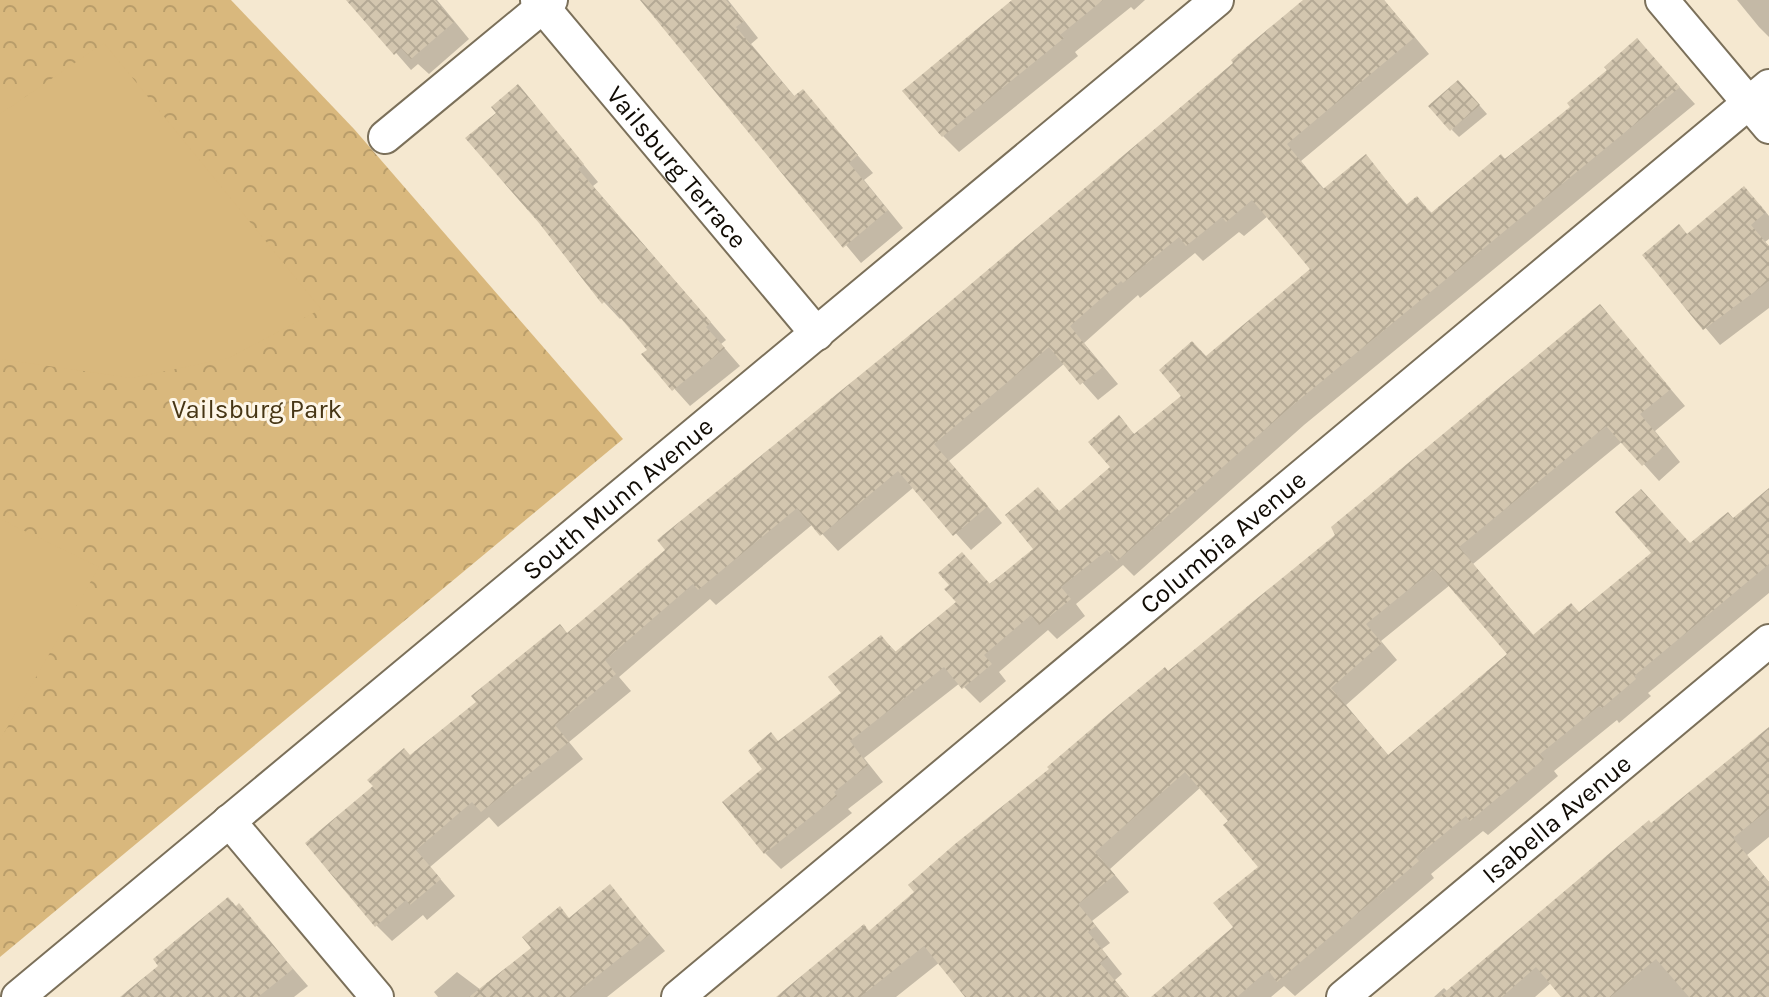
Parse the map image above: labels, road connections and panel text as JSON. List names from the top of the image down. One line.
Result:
{"streets":{"street":["Vailsburg Terrace","South Munn Avenue","Columbia Avenue","Isabella Avenue"]},"crossings":[["Vailsburg Terrace","South Munn Avenue"]],"parks":["Vailsburg Park"]}
